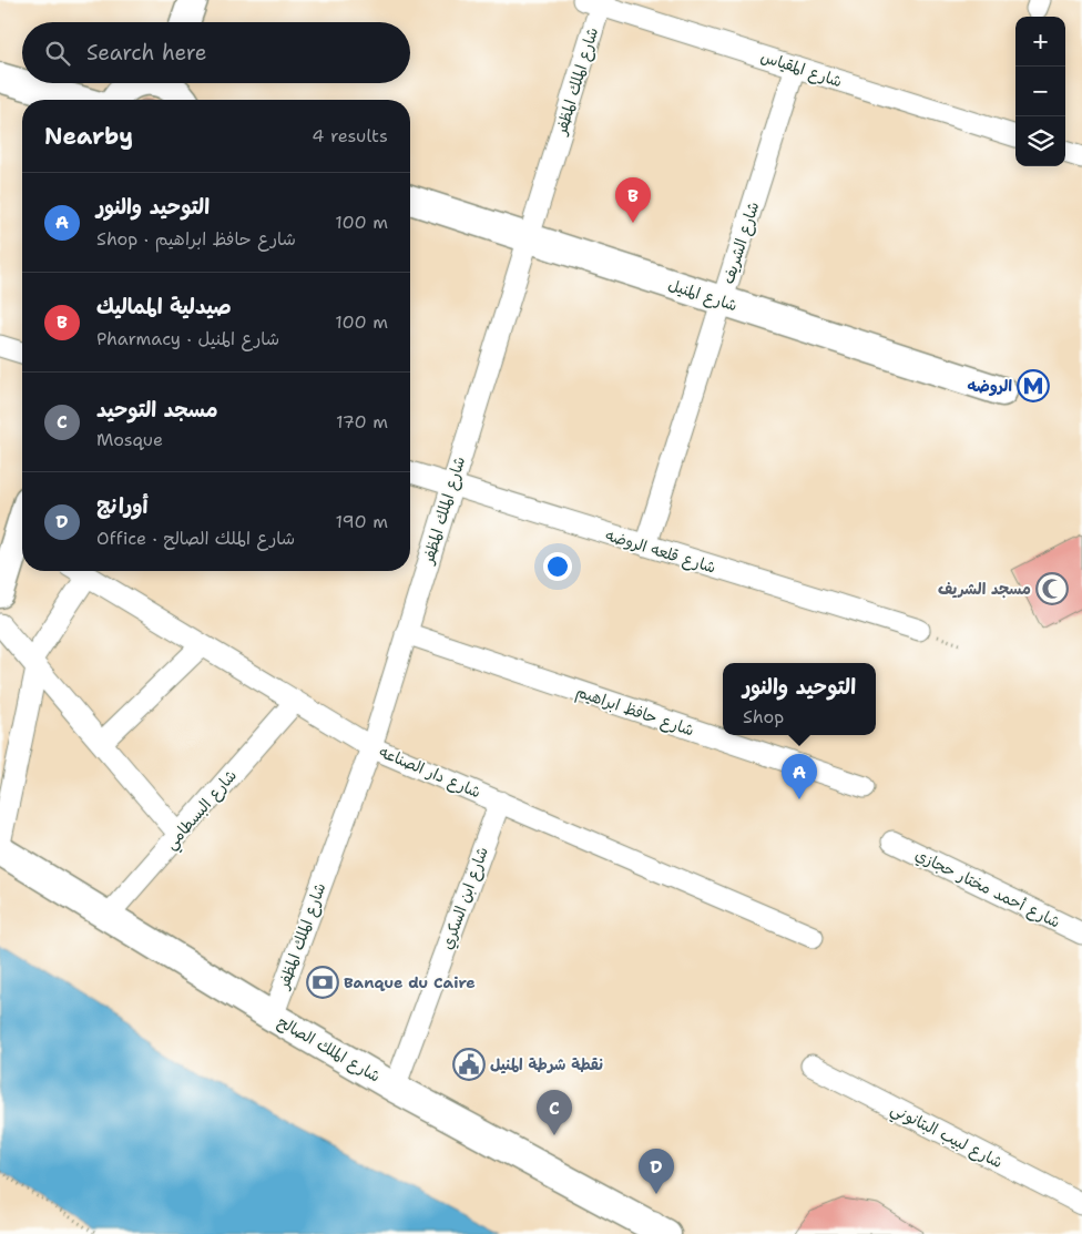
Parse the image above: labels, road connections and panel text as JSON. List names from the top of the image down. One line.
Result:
{"streets":{"main road":["شارع المنيل","شارع الملك الصالح"],"street":["شارع المقياس","شارع الملك المظفر","شارع الشريف","شارع قلعه الروضه","شارع حافظ ابراهيم","شارع دار الصناعه","شارع البسطامي","شارع أحمد مختار حجازي","شارع ابن السكري","شارع لبيب البتانوني"]},"crossings":[["شارع المقياس","شارع الملك المظفر"],["شارع المقياس","شارع الشريف"],["شارع الملك المظفر","شارع المنيل"],["شارع الملك المظفر","شارع قلعه الروضه"],["شارع الملك المظفر","شارع حافظ ابراهيم"],["شارع الملك المظفر","شارع دار الصناعه"],["شارع الملك المظفر","شارع الملك الصالح"],["شارع الشريف","شارع المنيل"],["شارع الشريف","شارع قلعه الروضه"],["شارع دار الصناعه","شارع البسطامي"],["شارع دار الصناعه","شارع ابن السكري"],["شارع البسطامي","شارع الملك الصالح"],["شارع ابن السكري","شارع الملك الصالح"]],"places":{"metro station":["الروضه"],"mosque":["مسجد الشريف"],"bank":["Banque du Caire"],"public building":["نقطة شرطة المنيل"]},"page":{"map_buttons":["+","−"],"search":"Search here","heading":["Nearby","4 results"],"list":[{"mark":"A","name":"التوحيد والنور","note":"Shop · شارع حافظ ابراهيم","value":"100 m"},{"mark":"B","name":"صيدلية المماليك","note":"Pharmacy · شارع المنيل","value":"100 m"},{"mark":"C","name":"مسجد التوحيد","note":"Mosque","value":"170 m"},{"mark":"D","name":"أورانج","note":"Office · شارع الملك الصالح","value":"190 m"}],"pins":["B","A","C","D"],"popup":["التوحيد والنور","Shop"]}}
